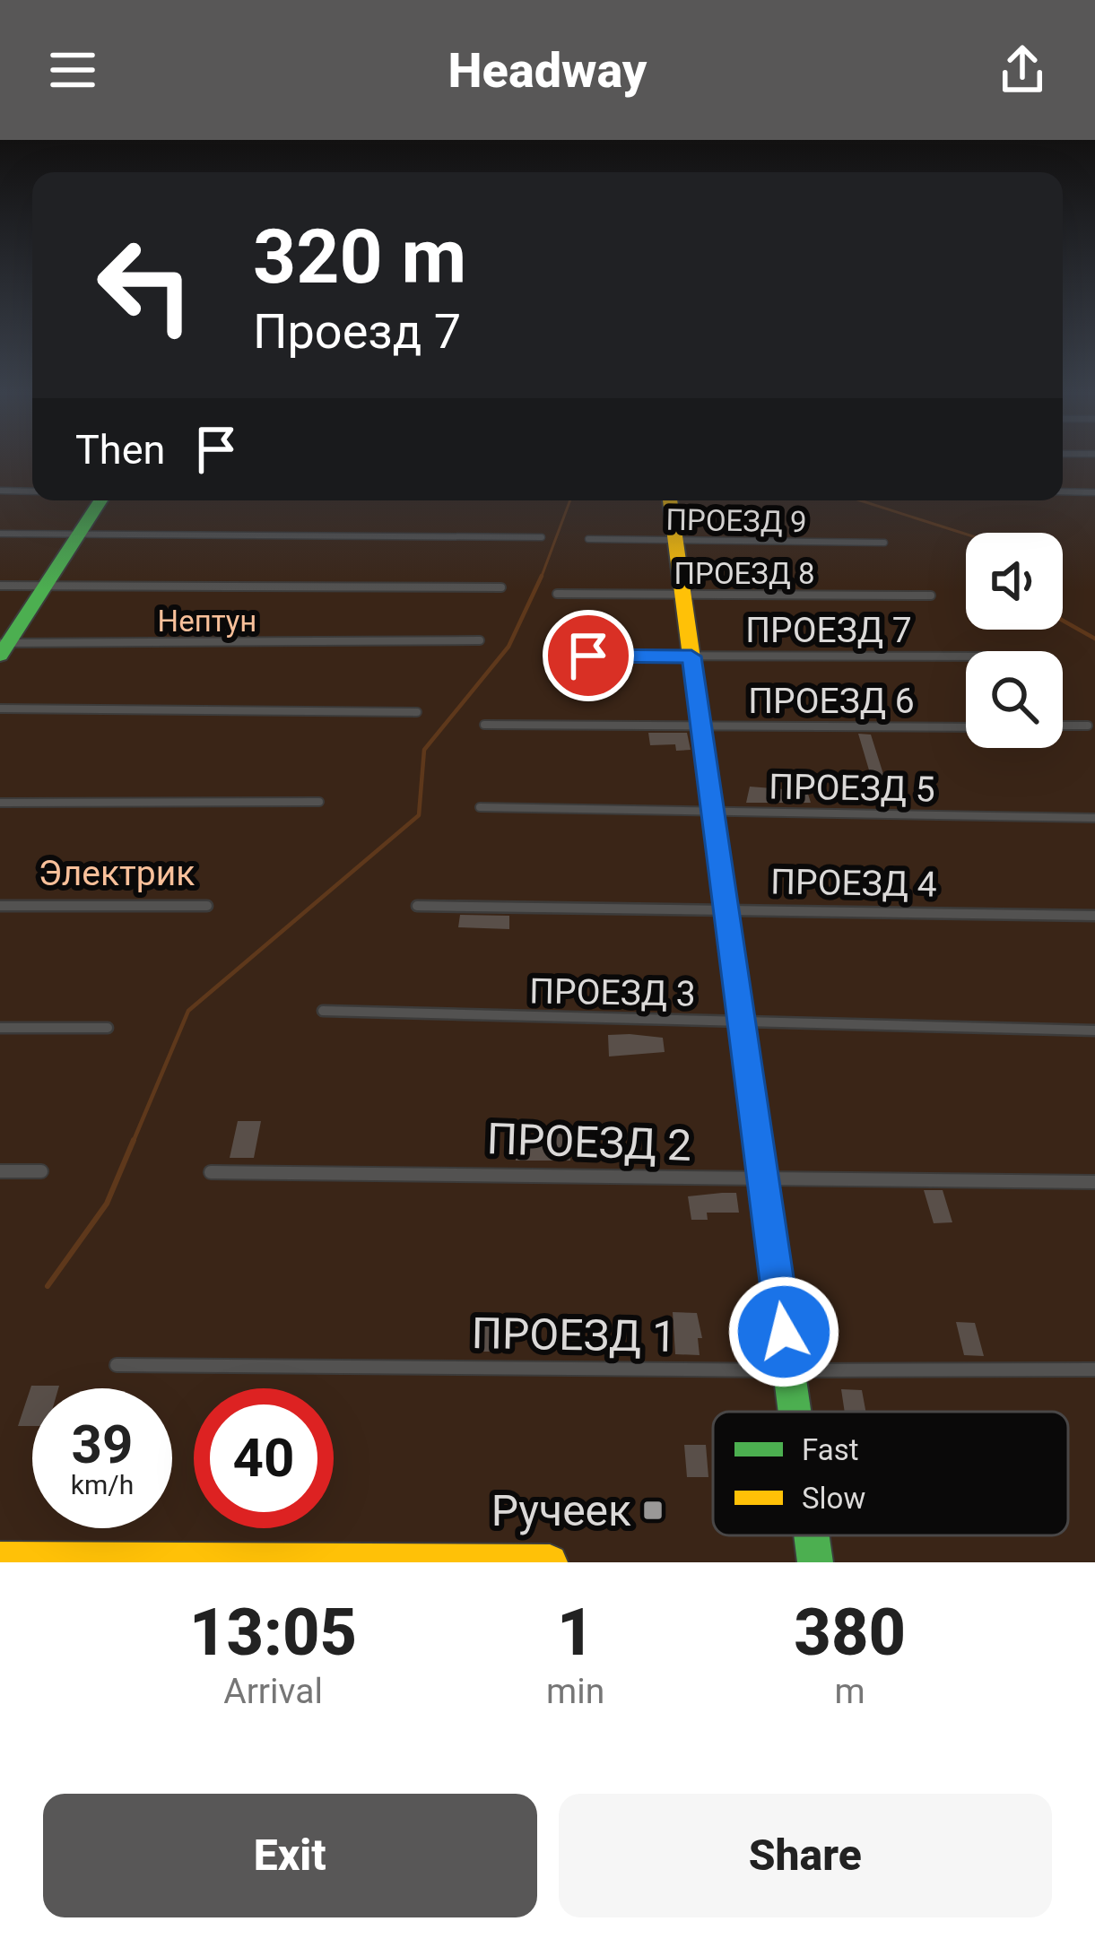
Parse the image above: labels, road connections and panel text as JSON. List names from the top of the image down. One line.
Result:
{"streets":{"lane":["ПРОЕЗД 9","ПРОЕЗД 8","ПРОЕЗД 7","ПРОЕЗД 6","ПРОЕЗД 5","ПРОЕЗД 4","ПРОЕЗД 3","ПРОЕЗД 2","ПРОЕЗД 1"]},"parks":["Нептун","Электрик"],"places":{"transit":["Ручеек"]},"legend":["Fast","Slow"],"page":{"header":"Headway","turn":["320 m","Проезд 7"],"then":"Then","speed":"39 km/h","limit":"40","eta":["13:05","Arrival","1","min","380","m"],"buttons":["Exit","Share"]}}
